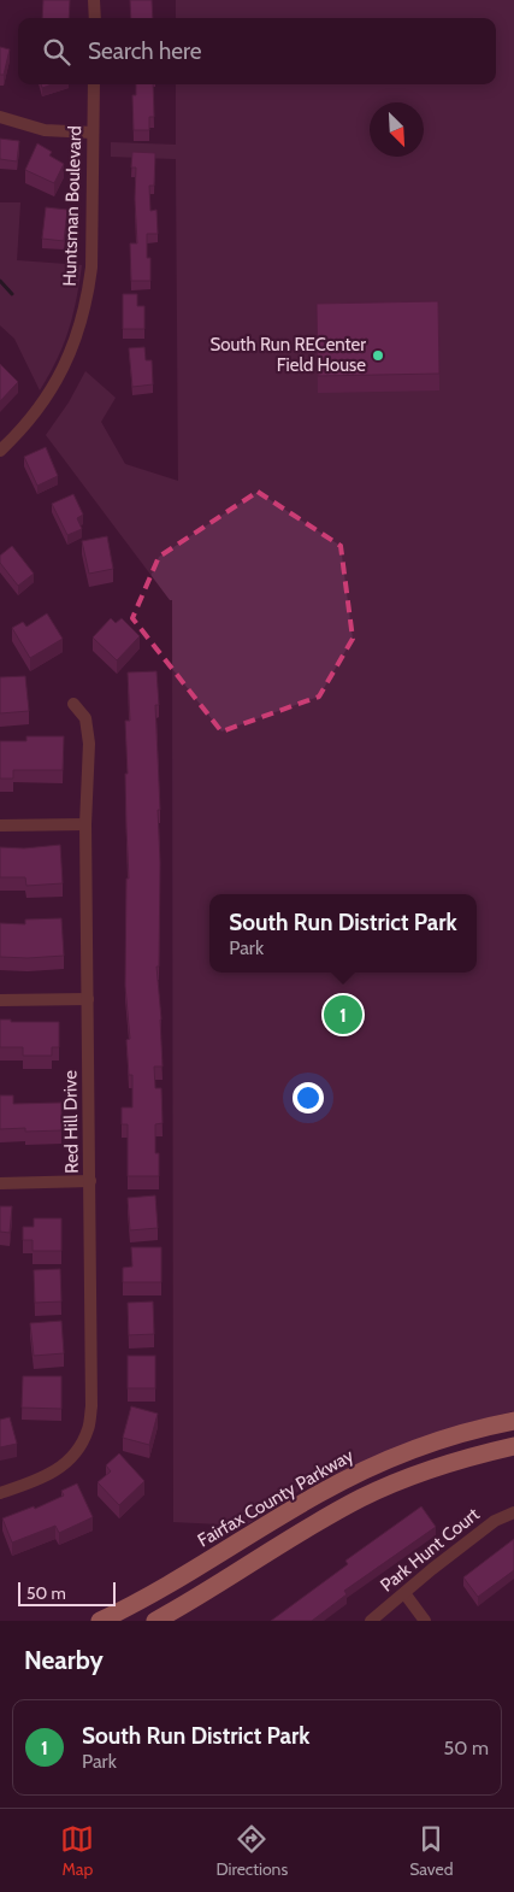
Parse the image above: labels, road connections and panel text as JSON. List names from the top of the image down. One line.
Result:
{"streets":{"highway":["Fairfax County Parkway"],"street":["Huntsman Boulevard","Red Hill Drive","Park Hunt Court"]},"places":["South Run RECenter Field House"],"scale_bar":"50 m","north":"bottom right","page":{"search":"Search here","popup":["South Run District Park","Park"],"pins":"1","scale":"50 m","heading":"Nearby","list":[{"mark":"1","name":"South Run District Park","note":"Park","value":"50 m"}],"nav":["Map","Directions","Saved"]}}
